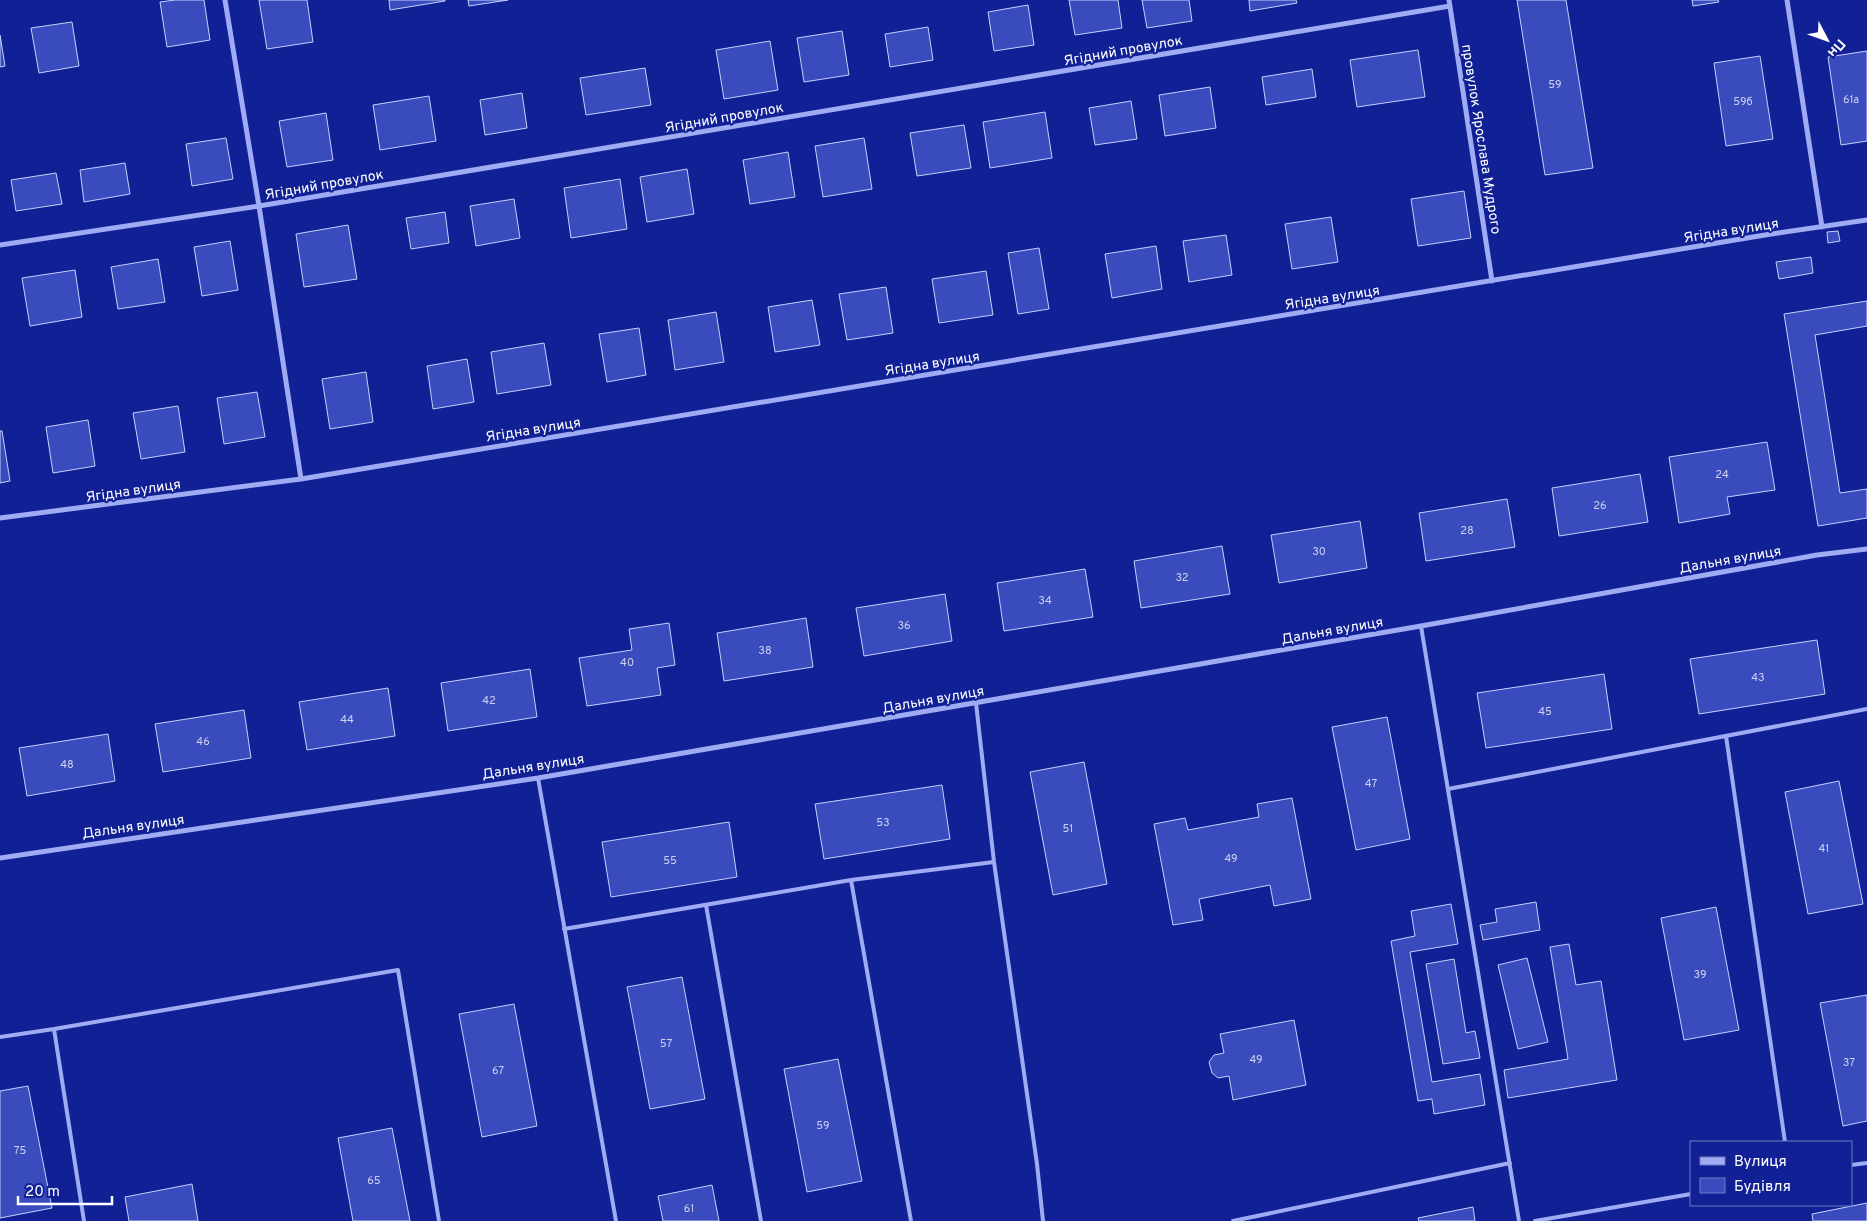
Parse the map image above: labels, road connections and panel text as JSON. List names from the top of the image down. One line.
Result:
{"streets":{"street":["Ягідний провулок","провулок Ярослава Мудрого","Ягідна вулиця","Дальня вулиця"]},"crossings":[["Ягідний провулок","провулок Ярослава Мудрого"],["провулок Ярослава Мудрого","Ягідна вулиця"]],"house_numbers":["59","61а","59б","24","26","28","30","32","34","36","38","40","43","42","45","44","46","48","47","53","51","41","49","55","39","57","49","37","67","59","75","65","61"],"legend":["Вулиця","Будівля"],"scale_bar":"20 m","north":"bottom right"}
